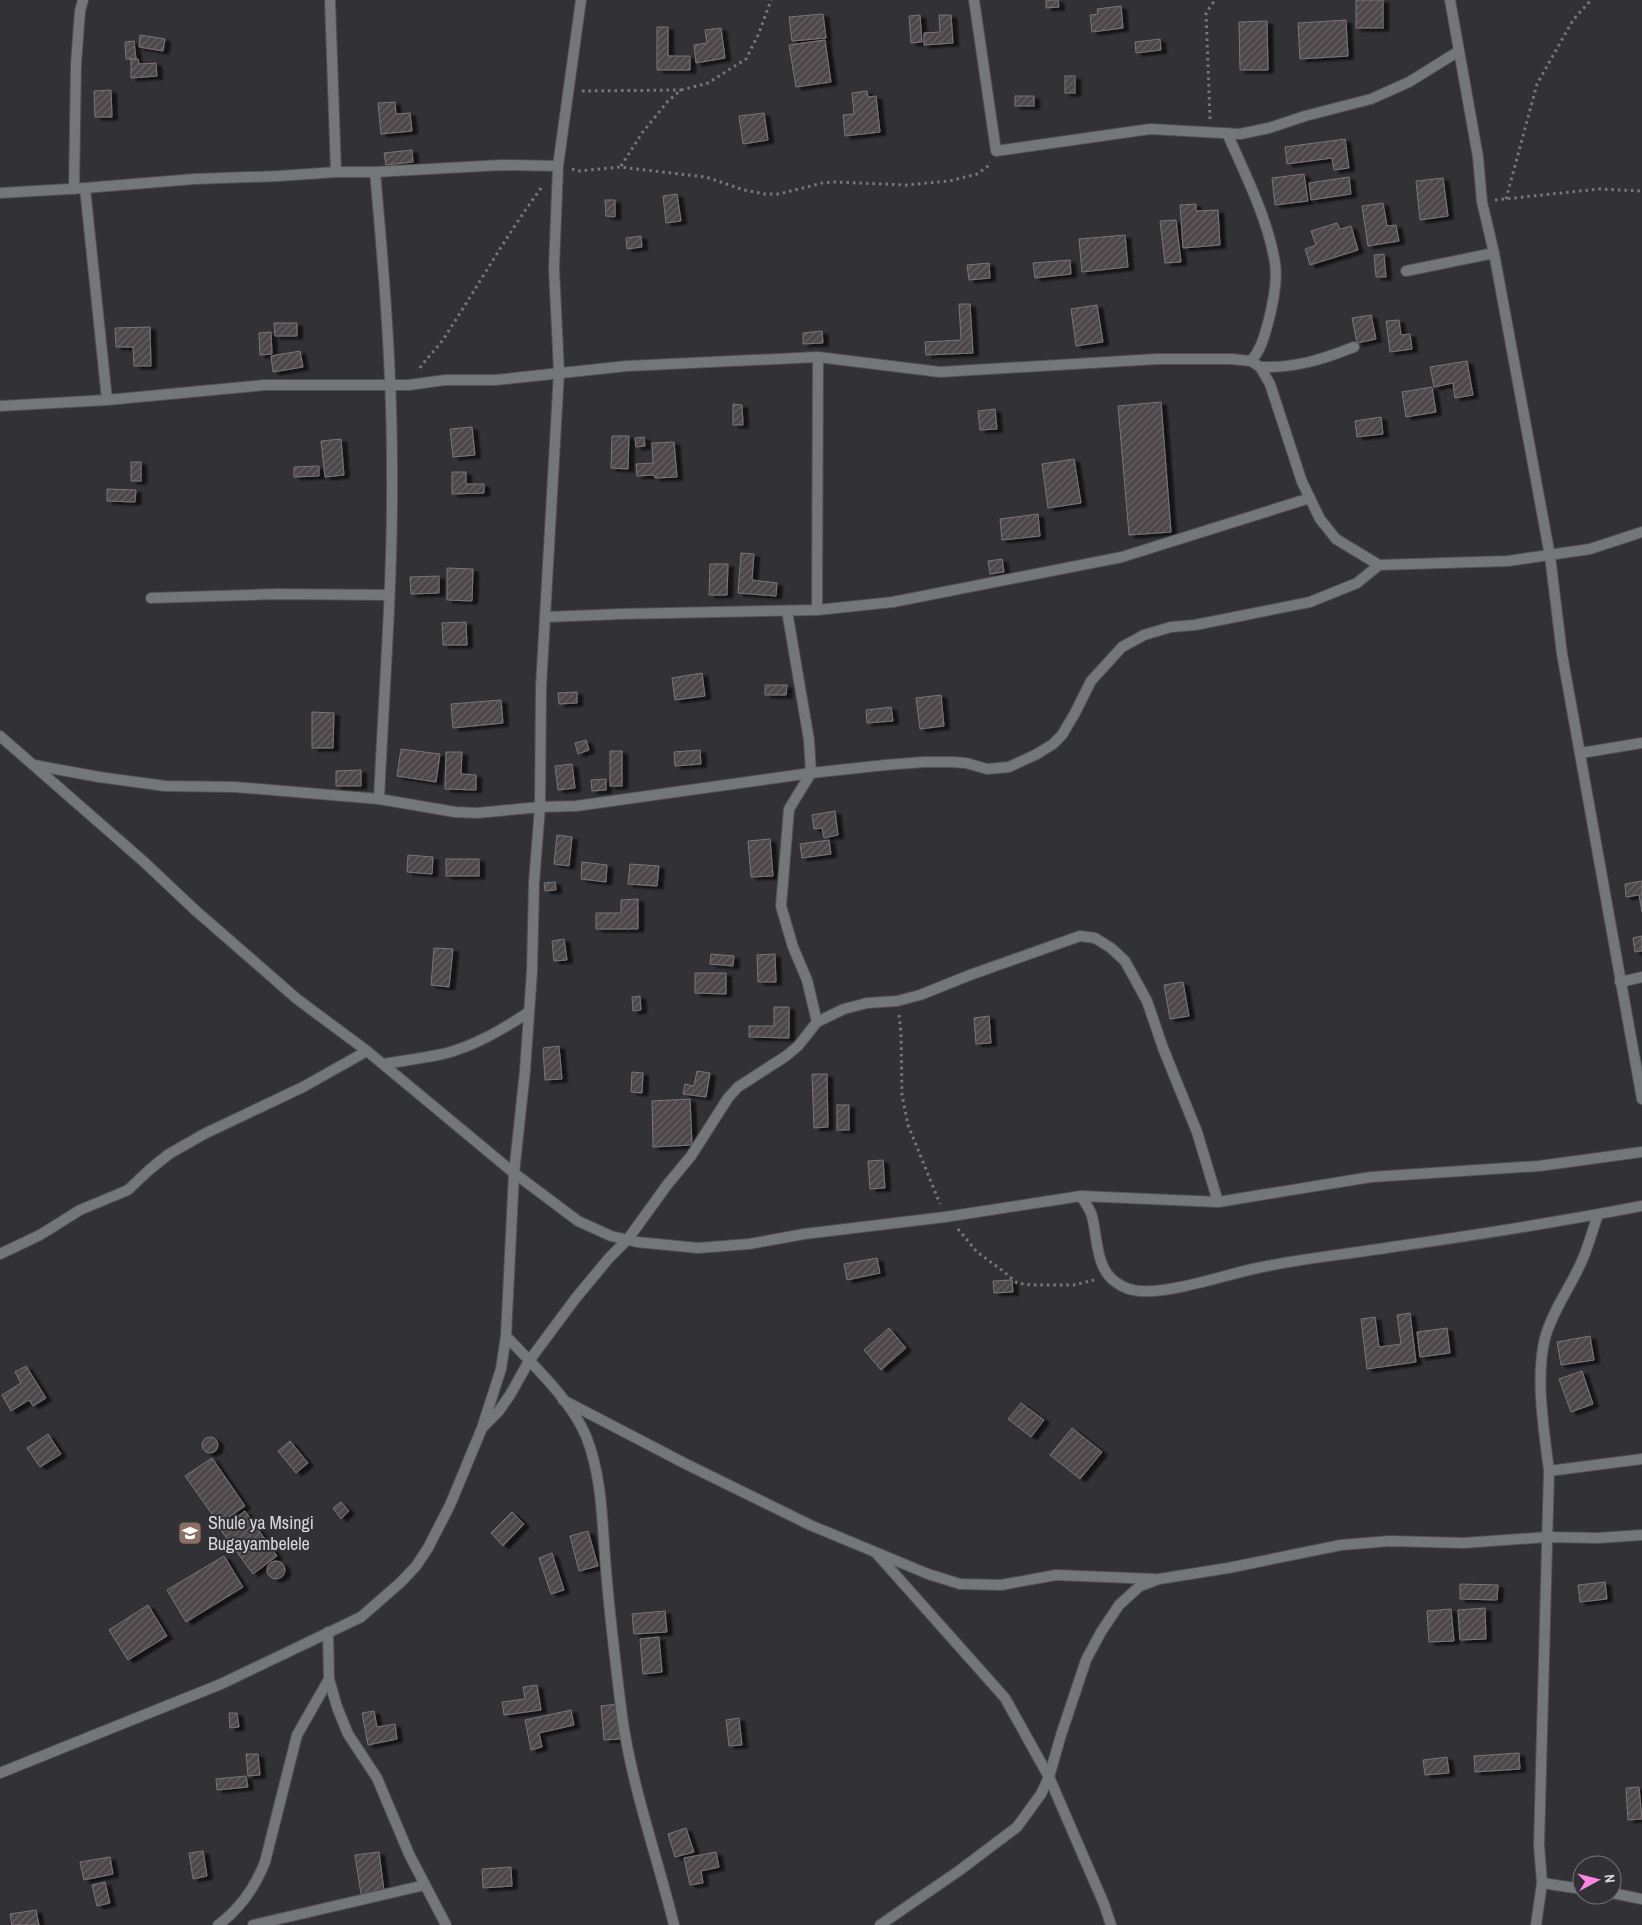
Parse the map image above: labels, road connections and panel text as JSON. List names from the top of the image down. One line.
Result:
{"places":{"school or university":["Shule ya Msingi Bugayambelele"]},"north":"right"}
